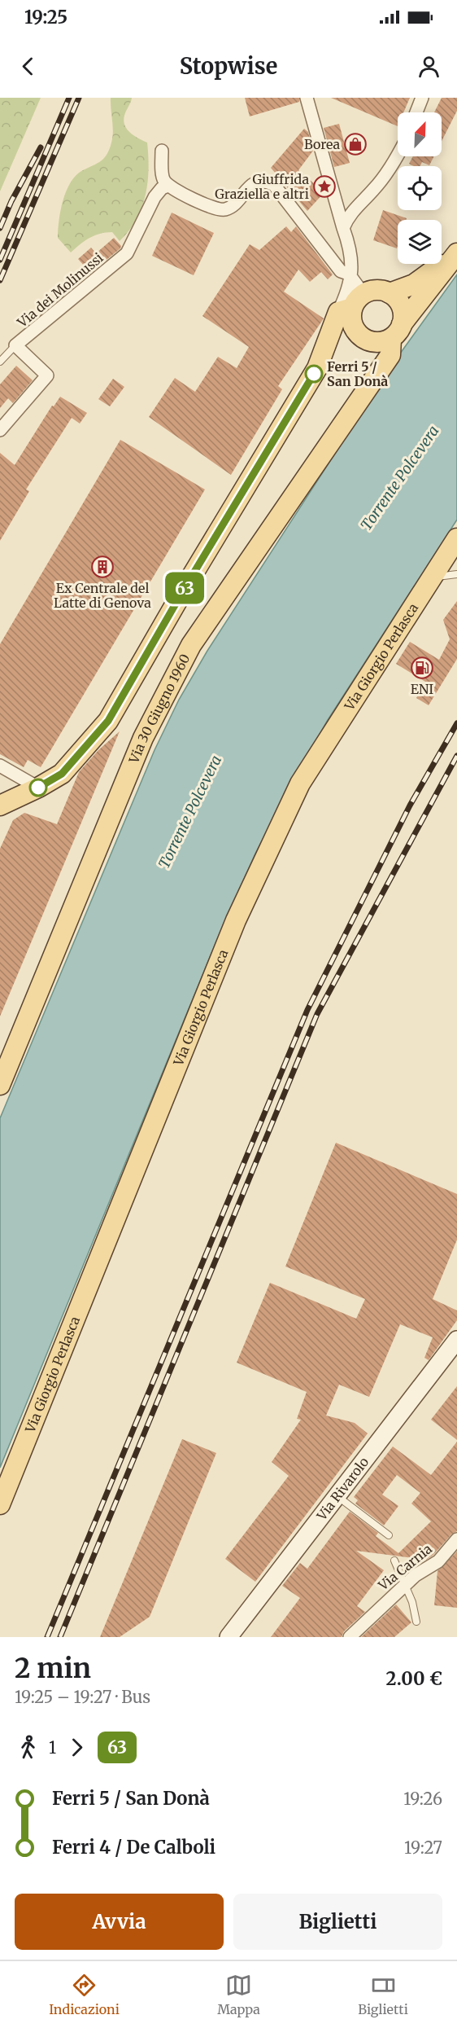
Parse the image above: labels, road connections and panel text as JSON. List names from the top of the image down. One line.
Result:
{"streets":{"main road":["Via Giorgio Perlasca","Via 30 Giugno 1960","Via Rivarolo"],"street":["Via dei Molinussi","Via Carnia"]},"water":["Torrente Polcevera"],"places":{"shop":["Borea"],"place":["Giuffrida Graziella e altri"],"other":["Ferri 5 / San Donà"],"building":["Ex Centrale del Latte di Genova"],"fuel station":["ENI"]},"lines":["bus line 63"],"north":"top right","page":{"status":"19:25","header":"Stopwise","on_map":"63","heading":["2 min","19:25 – 19:27 · Bus","2.00 €"],"legs":["1","63"],"list":[{"name":"Ferri 5 / San Donà","value":"19:26"},{"name":"Ferri 4 / De Calboli","value":"19:27"}],"buttons":["Avvia","Biglietti"],"tabs":["Indicazioni","Mappa","Biglietti"]}}
